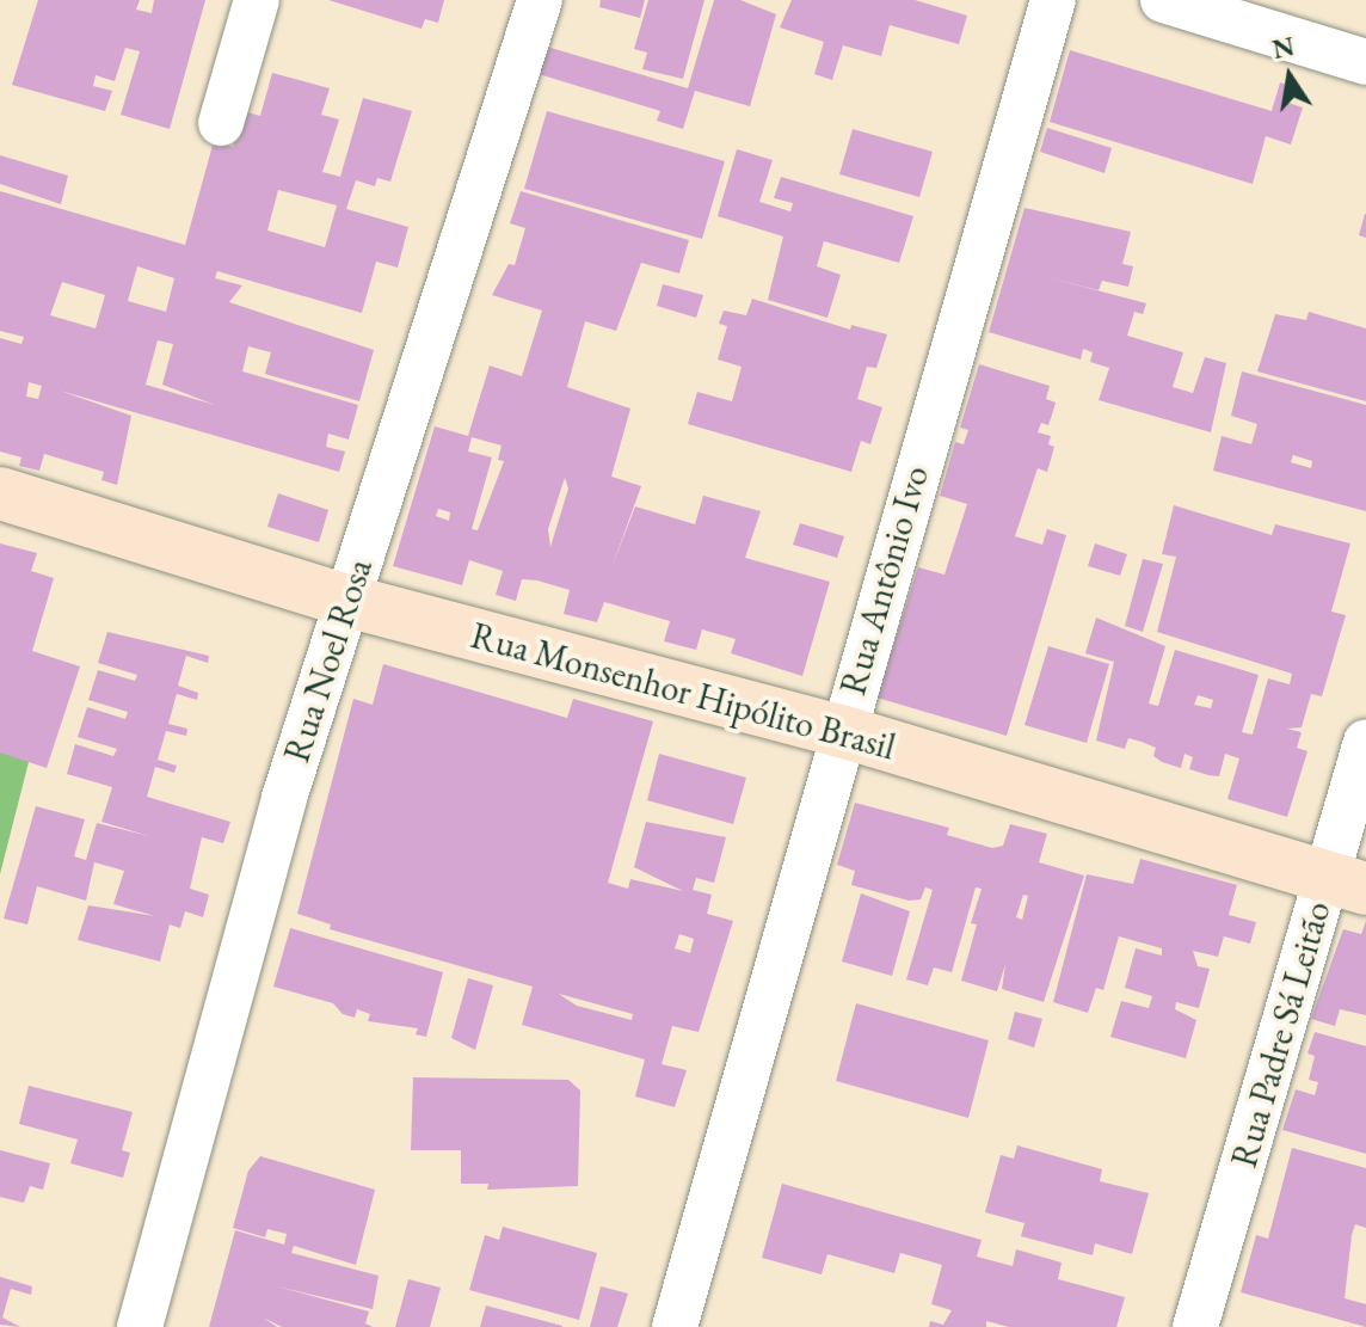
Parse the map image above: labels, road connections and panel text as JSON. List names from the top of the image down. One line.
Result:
{"streets":{"main road":["Rua Monsenhor Hipólito Brasil"],"street":["Rua Antônio Ivo","Rua Noel Rosa","Rua Padre Sá Leitão"]},"crossings":[["Rua Antônio Ivo","Rua Monsenhor Hipólito Brasil"],["Rua Noel Rosa","Rua Monsenhor Hipólito Brasil"],["Rua Monsenhor Hipólito Brasil","Rua Padre Sá Leitão"]],"north":"top"}
